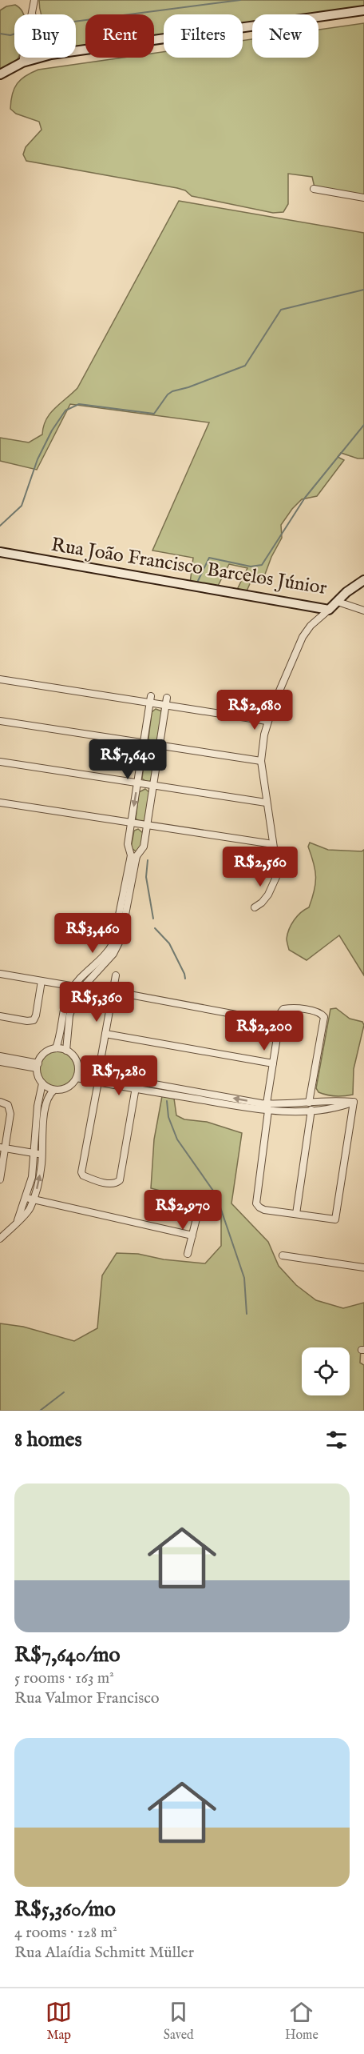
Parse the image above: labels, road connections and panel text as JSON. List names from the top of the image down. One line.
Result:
{"streets":{"street":["Rua João Francisco Barcelos Júnior"]},"page":{"chip":["Buy","Rent","Filters","New"],"price":["R$2,680","R$7,640","R$2,560","R$3,460","R$5,360","R$2,200","R$7,280","R$2,970"],"heading":"8 homes","list":[{"name":"R$7,640/mo","note":"5 rooms · 163 m² · Rua Valmor Francisco"},{"name":"R$5,360/mo","note":"4 rooms · 128 m² · Rua Alaídia Schmitt Müller"}],"tabs":["Map","Saved","Home"]}}
